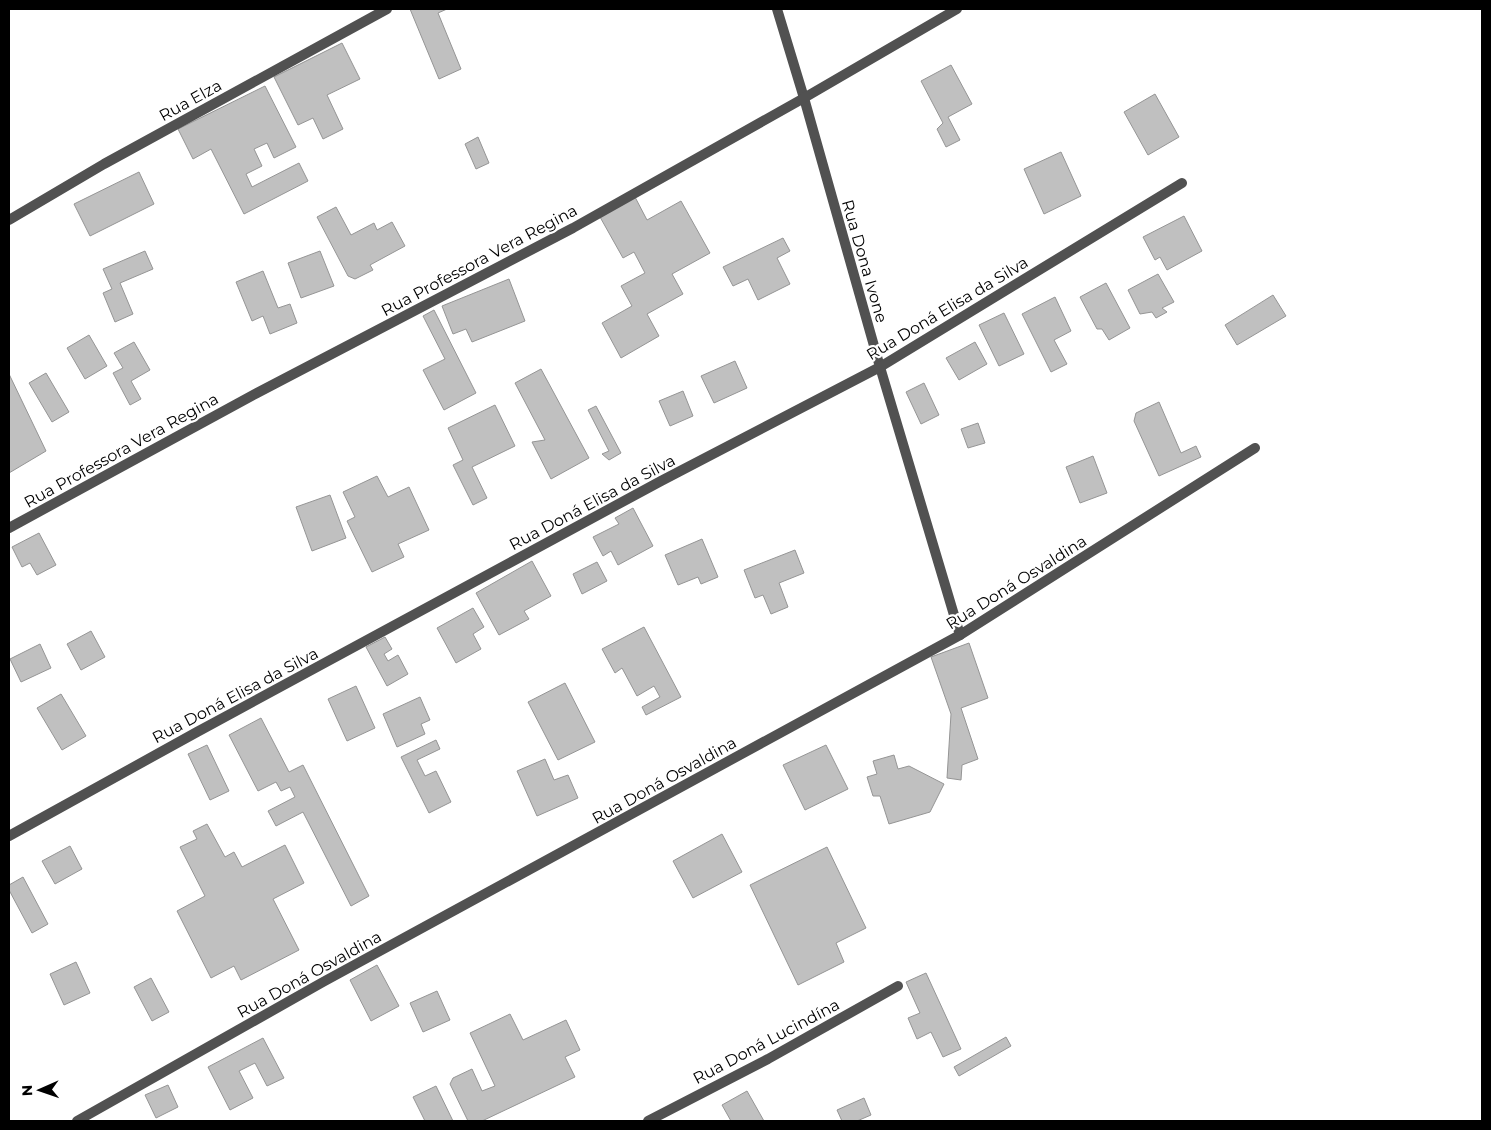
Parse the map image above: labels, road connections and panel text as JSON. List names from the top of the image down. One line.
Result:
{"streets":{"street":["Rua Elza","Rua Professora Vera Regina","Rua Dona Ivone","Rua Doná Elisa da Silva","Rua Doná Osvaldina","Rua Doná Lucindína"]},"crossings":[["Rua Professora Vera Regina","Rua Dona Ivone"],["Rua Dona Ivone","Rua Doná Elisa da Silva"],["Rua Dona Ivone","Rua Doná Osvaldina"]],"north":"left"}
